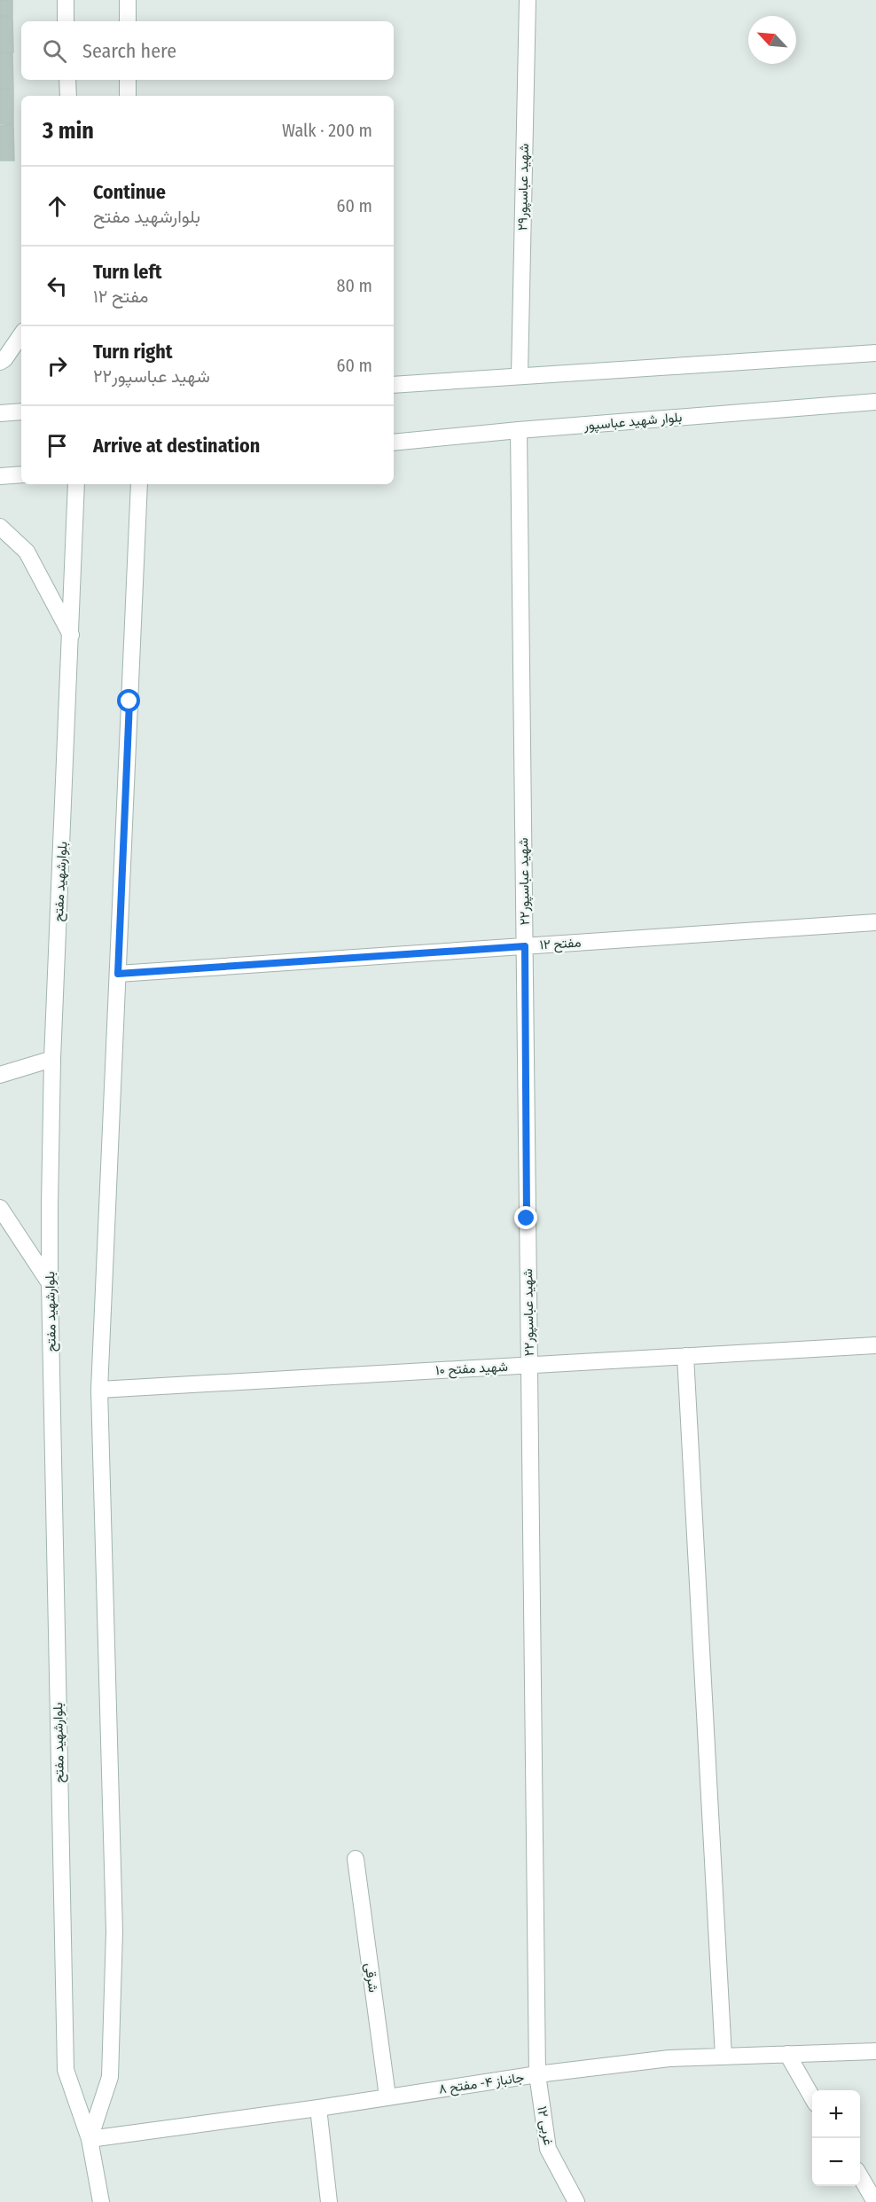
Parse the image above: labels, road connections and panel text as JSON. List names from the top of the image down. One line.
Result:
{"streets":{"street":["شهید عباسپور۲۹","بلوار شهید عباسپور","بلوارشهید مفتح","شهید عباسپور۲۲","مفتح ۱۲","شهید مفتح ۱۰","شرقی","جانباز ۴- مفتح ۸","غربی ۱۲"]},"crossings":[["بلوار شهید عباسپور","شهید عباسپور۲۲"],["بلوارشهید مفتح","مفتح ۱۲"],["بلوارشهید مفتح","شهید مفتح ۱۰"],["بلوارشهید مفتح","جانباز ۴- مفتح ۸"],["شهید عباسپور۲۲","مفتح ۱۲"],["شهید عباسپور۲۲","شهید مفتح ۱۰"],["شهید عباسپور۲۲","جانباز ۴- مفتح ۸"],["شهید عباسپور۲۲","غربی ۱۲"],["شرقی","جانباز ۴- مفتح ۸"],["جانباز ۴- مفتح ۸","غربی ۱۲"]],"north":"top left","page":{"search":"Search here","heading":["3 min","Walk · 200 m"],"list":[["Continue","بلوارشهید مفتح","60 m"],["Turn left","مفتح ۱۲","80 m"],["Turn right","شهید عباسپور۲۲","60 m"],"Arrive at destination"],"map_buttons":["+","−"]}}
